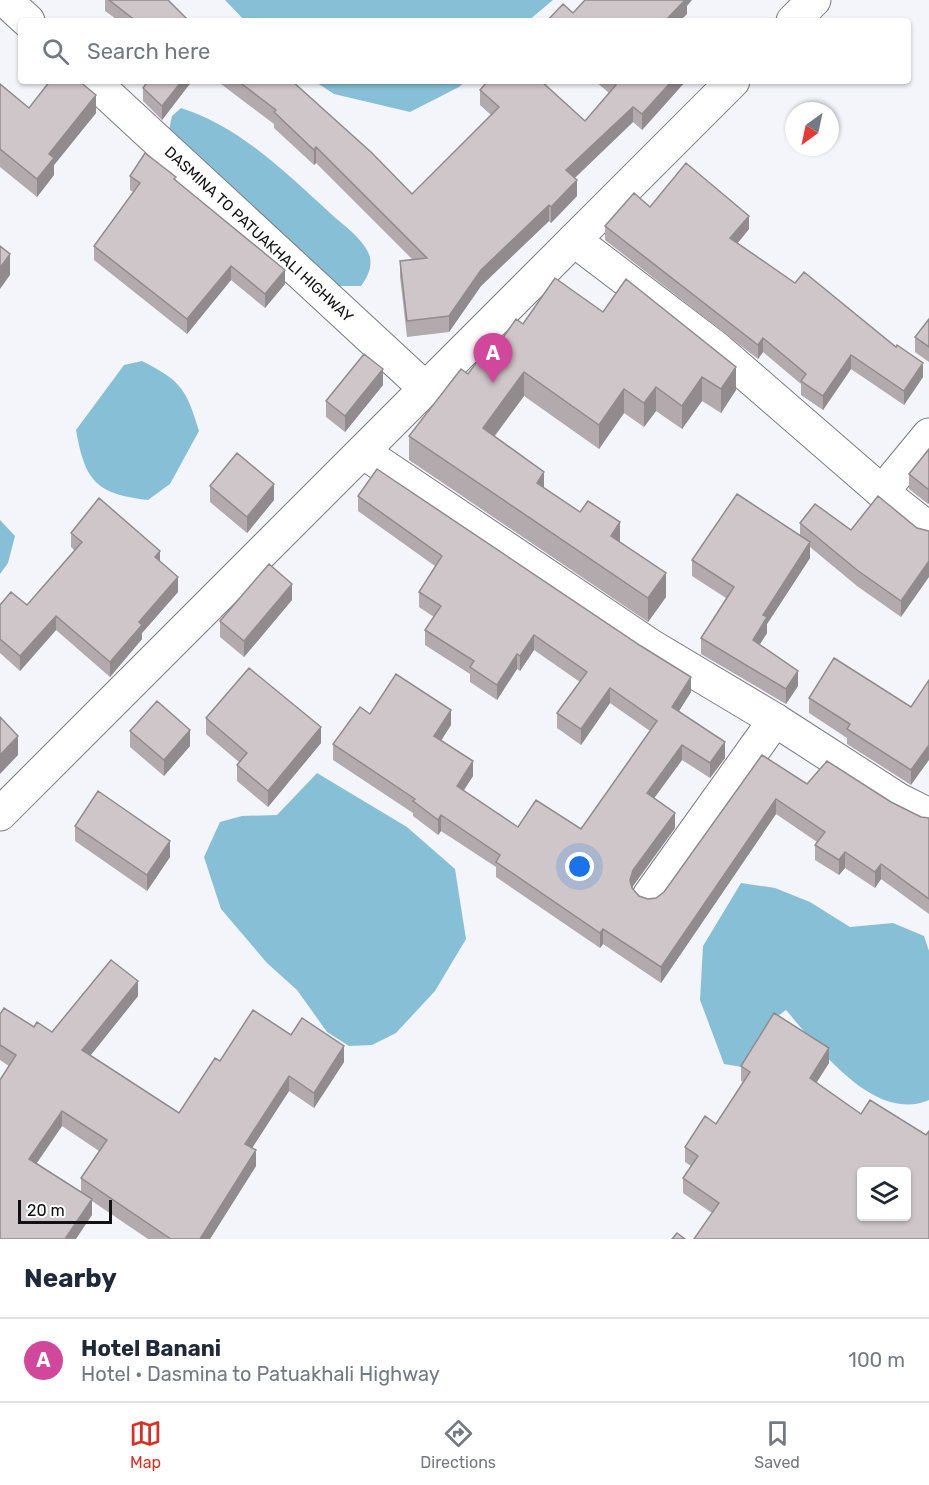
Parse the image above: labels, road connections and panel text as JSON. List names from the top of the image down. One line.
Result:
{"streets":{"street":["DASMINA TO PATUAKHALI HIGHWAY"]},"scale_bar":"20 m","north":"bottom left","page":{"search":"Search here","pins":"A","scale":"20 m","heading":"Nearby","list":[{"mark":"A","name":"Hotel Banani","note":"Hotel · Dasmina to Patuakhali Highway","value":"100 m"}],"nav":["Map","Directions","Saved"]}}
